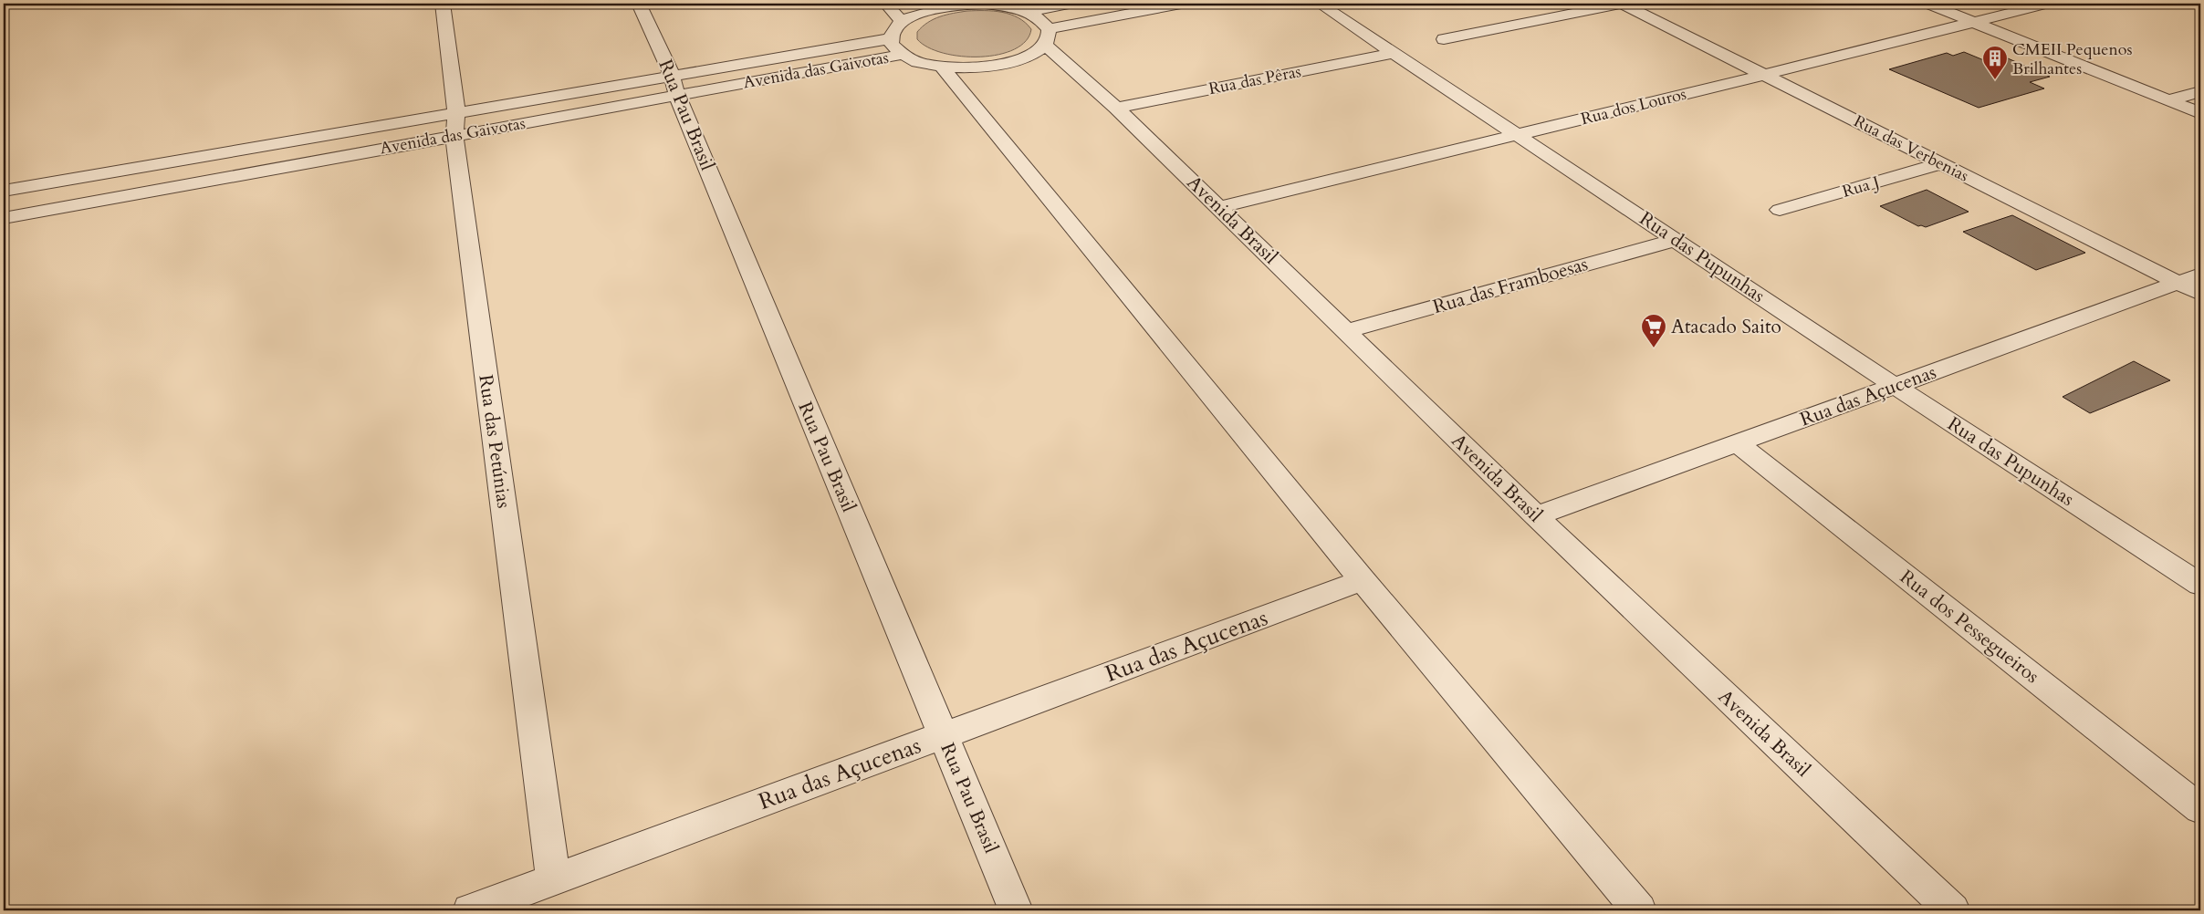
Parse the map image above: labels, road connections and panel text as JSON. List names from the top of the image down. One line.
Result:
{"streets":{"street":["Avenida das Gaivotas","Rua das Pêras","Rua dos Louros","Rua Pau Brasil","Rua das Verbenias","Rua J","Avenida Brasil","Rua das Pupunhas","Rua das Framboesas","Rua das Açucenas","Rua das Petúnias","Rua dos Pessegueiros"]},"crossings":[["Avenida das Gaivotas","Rua Pau Brasil"],["Avenida das Gaivotas","Rua das Petúnias"],["Rua das Pêras","Avenida Brasil"],["Rua das Pêras","Rua das Pupunhas"],["Rua dos Louros","Rua das Verbenias"],["Rua dos Louros","Avenida Brasil"],["Rua dos Louros","Rua das Pupunhas"],["Rua Pau Brasil","Rua das Açucenas"],["Rua das Verbenias","Rua J"],["Rua das Verbenias","Rua das Açucenas"],["Avenida Brasil","Rua das Framboesas"],["Avenida Brasil","Rua das Açucenas"],["Rua das Pupunhas","Rua das Framboesas"],["Rua das Pupunhas","Rua das Açucenas"],["Rua das Açucenas","Rua das Petúnias"],["Rua das Açucenas","Rua dos Pessegueiros"]],"places":{"building":["CMEII Pequenos Brilhantes"],"supermarket":["Atacado Saito"]}}
